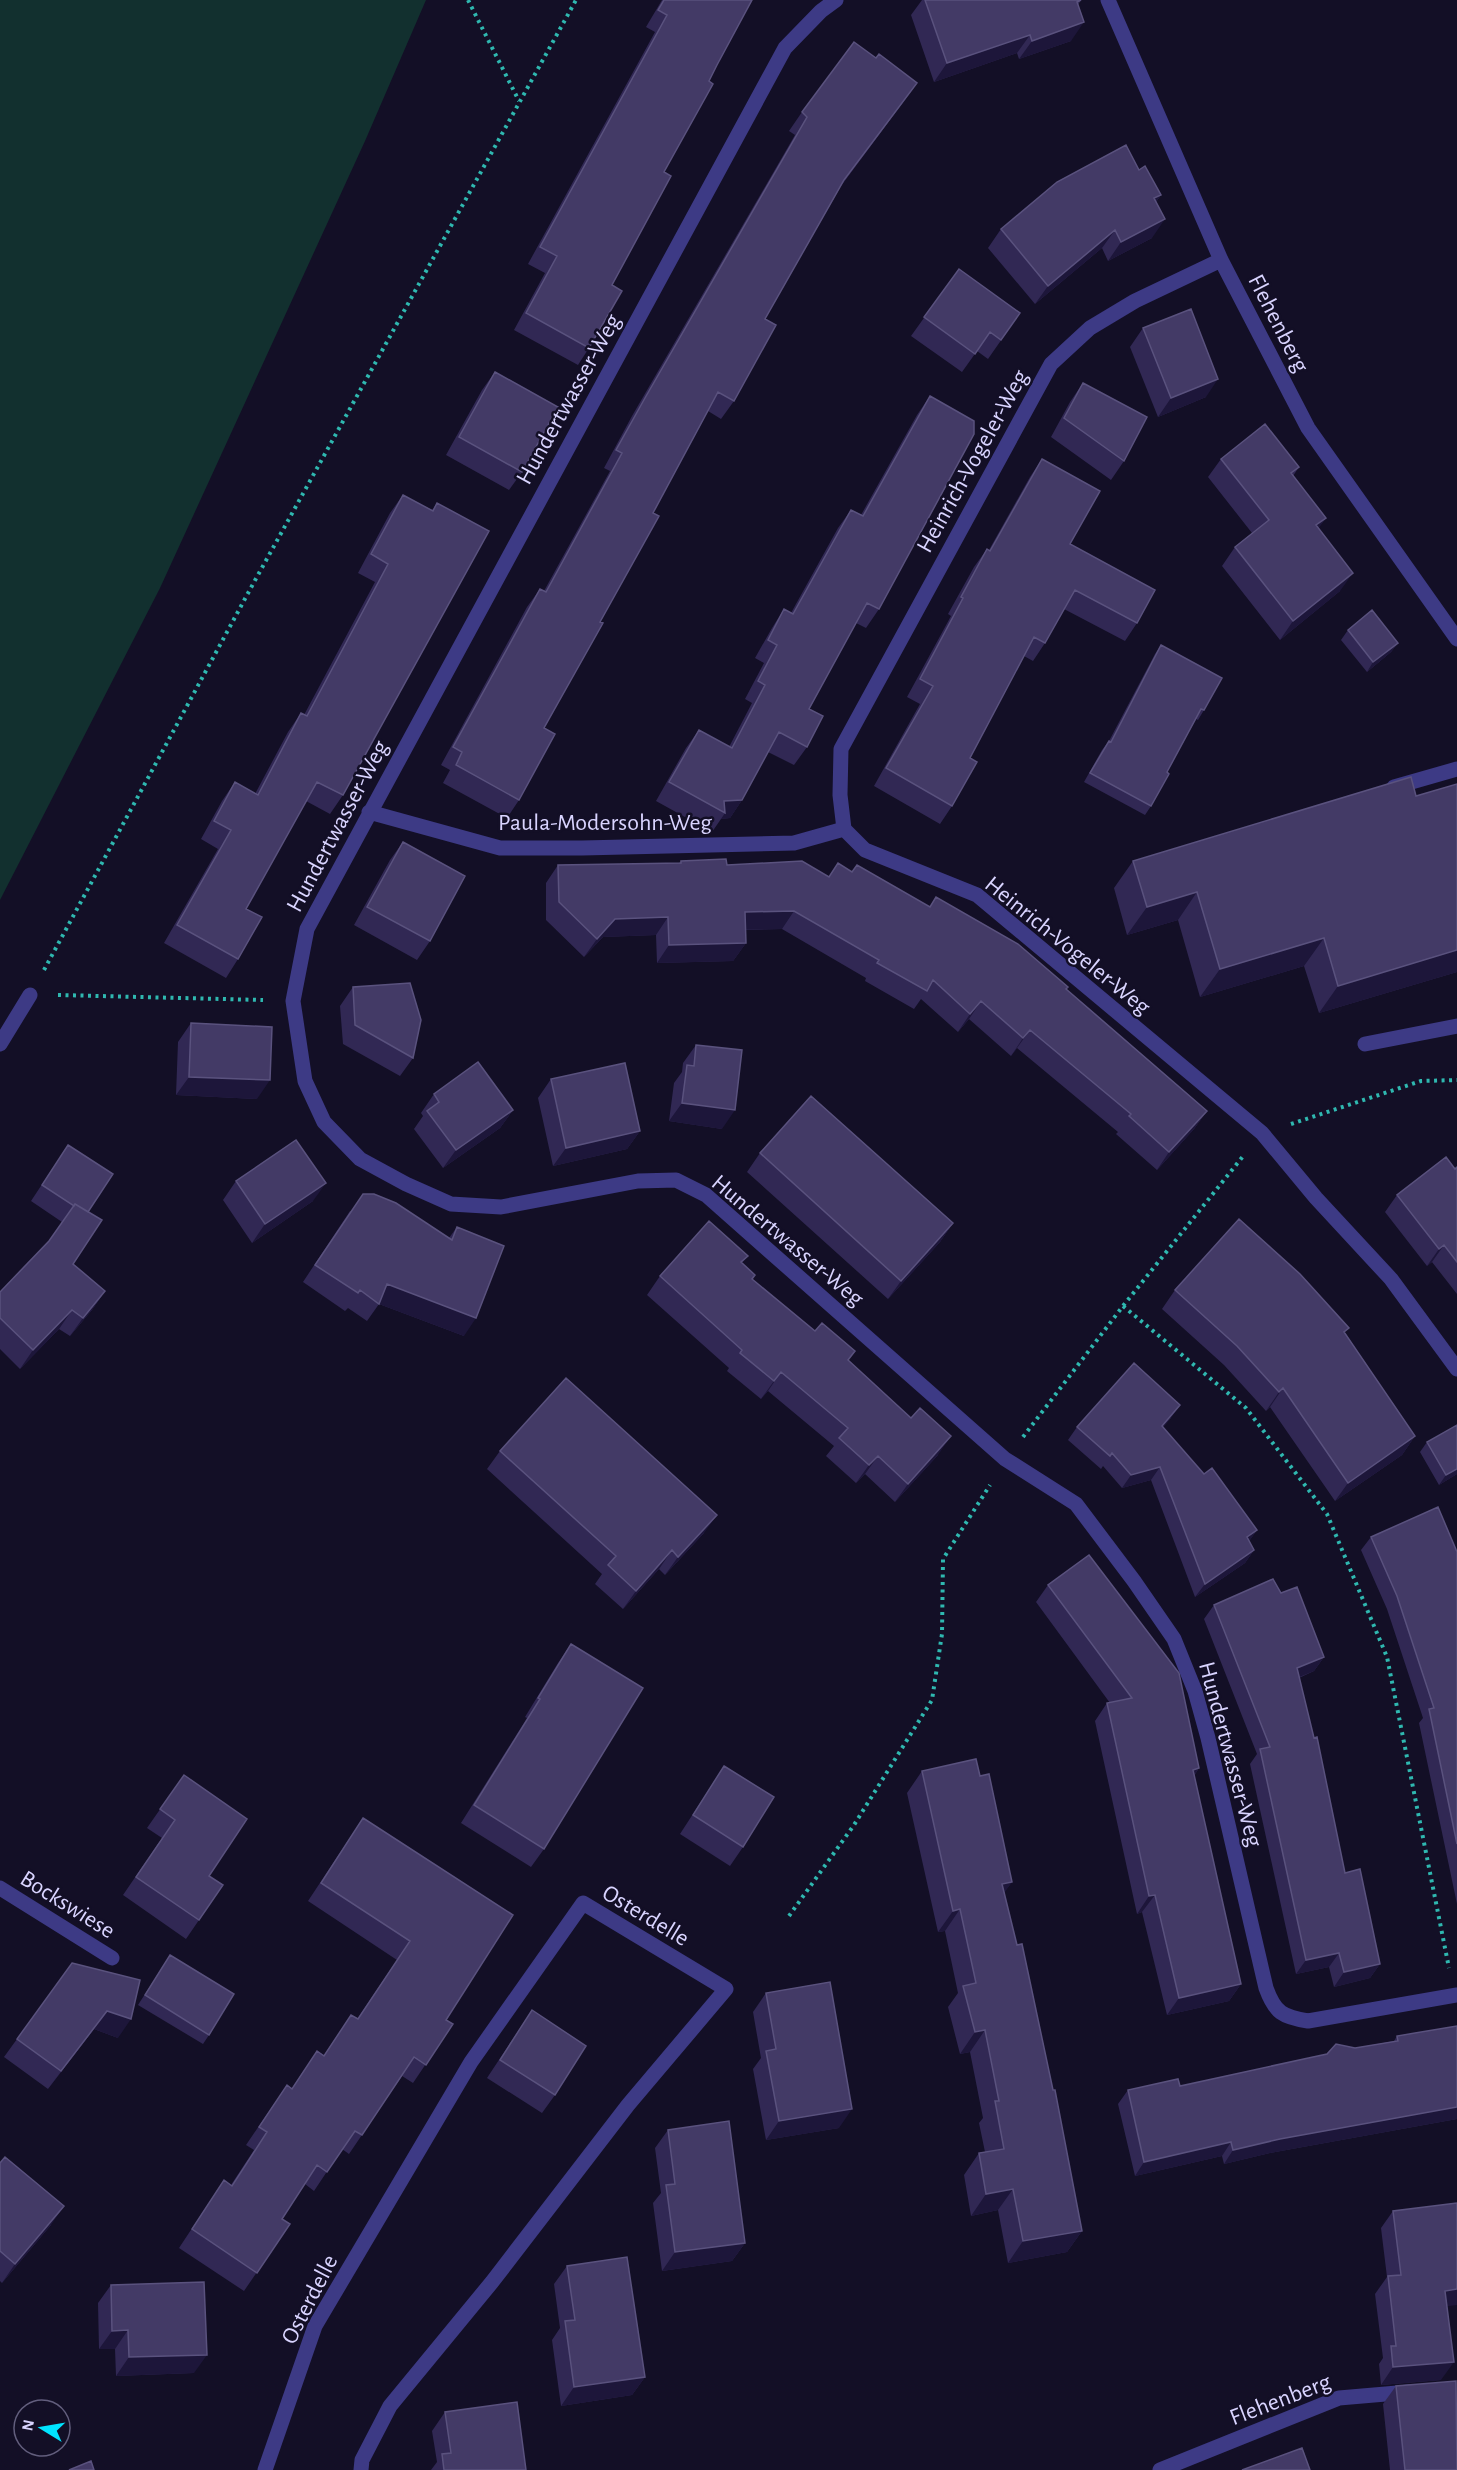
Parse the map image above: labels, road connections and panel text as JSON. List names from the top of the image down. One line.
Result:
{"streets":{"street":["Flehenberg","Hundertwasser-Weg","Heinrich-Vogeler-Weg","Paula-Modersohn-Weg","Bockswiese","Osterdelle"]},"crossings":[["Flehenberg","Heinrich-Vogeler-Weg"],["Hundertwasser-Weg","Paula-Modersohn-Weg"],["Heinrich-Vogeler-Weg","Paula-Modersohn-Weg"]],"north":"left"}
